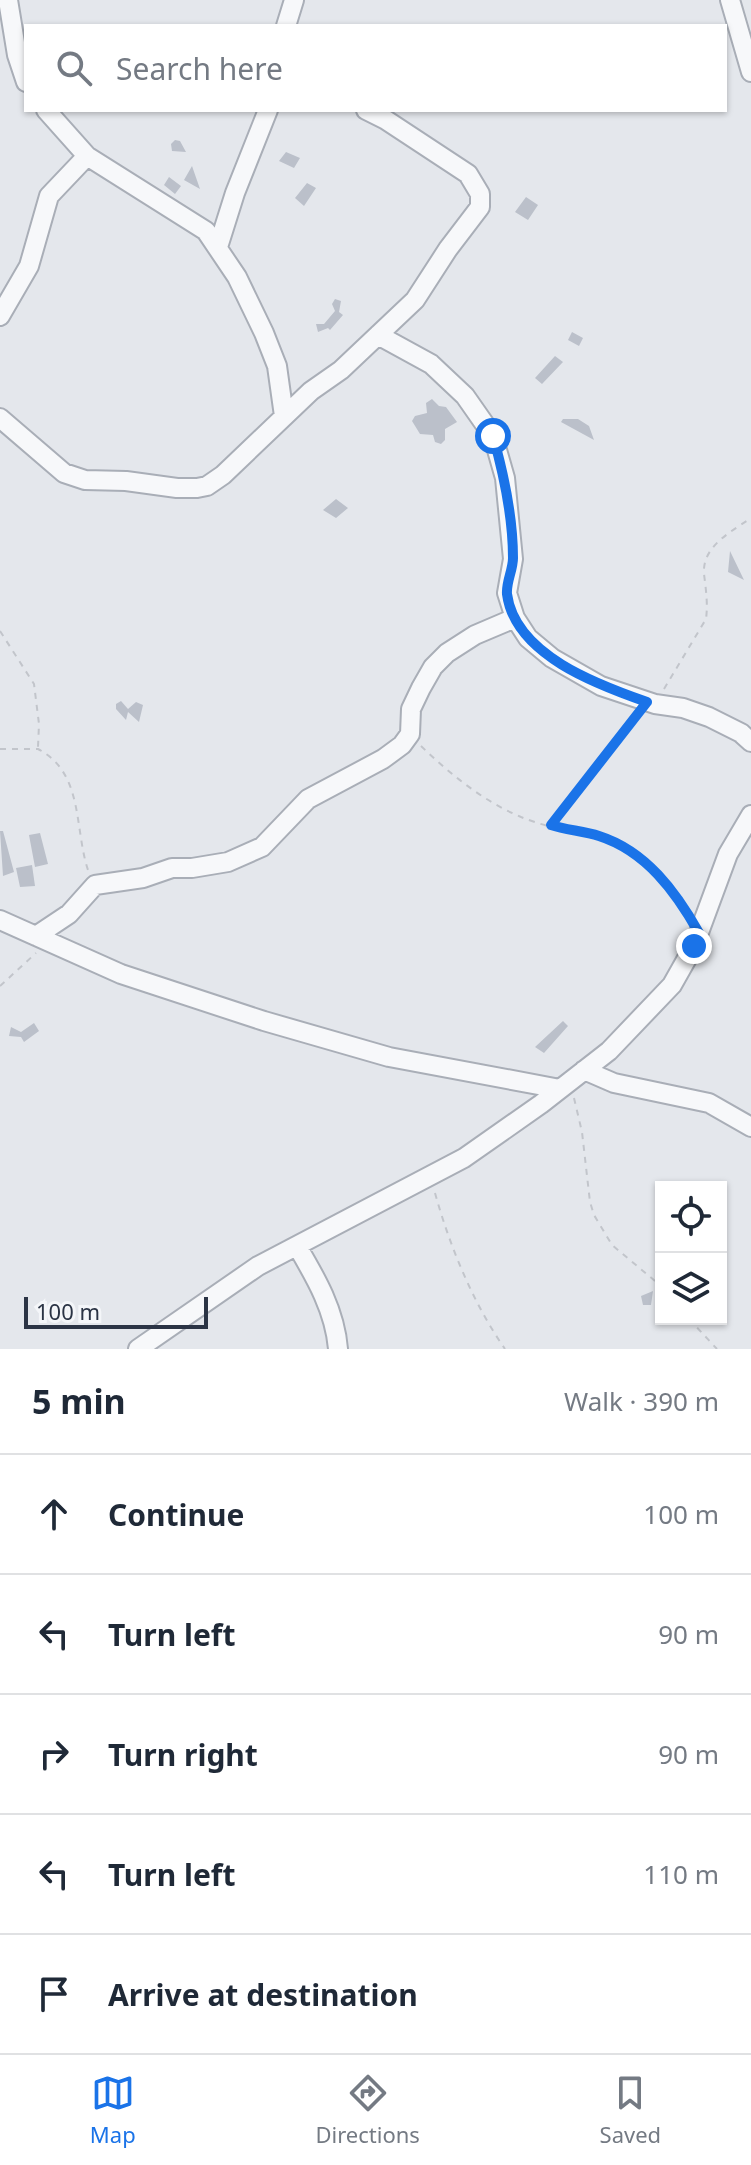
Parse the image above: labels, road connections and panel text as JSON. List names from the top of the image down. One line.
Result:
{"scale_bar":"100 m","page":{"search":"Search here","scale":"100 m","heading":["5 min","Walk · 390 m"],"list":[["Continue","100 m"],["Turn left","90 m"],["Turn right","90 m"],["Turn left","110 m"],"Arrive at destination"],"nav":["Map","Directions","Saved"]}}
